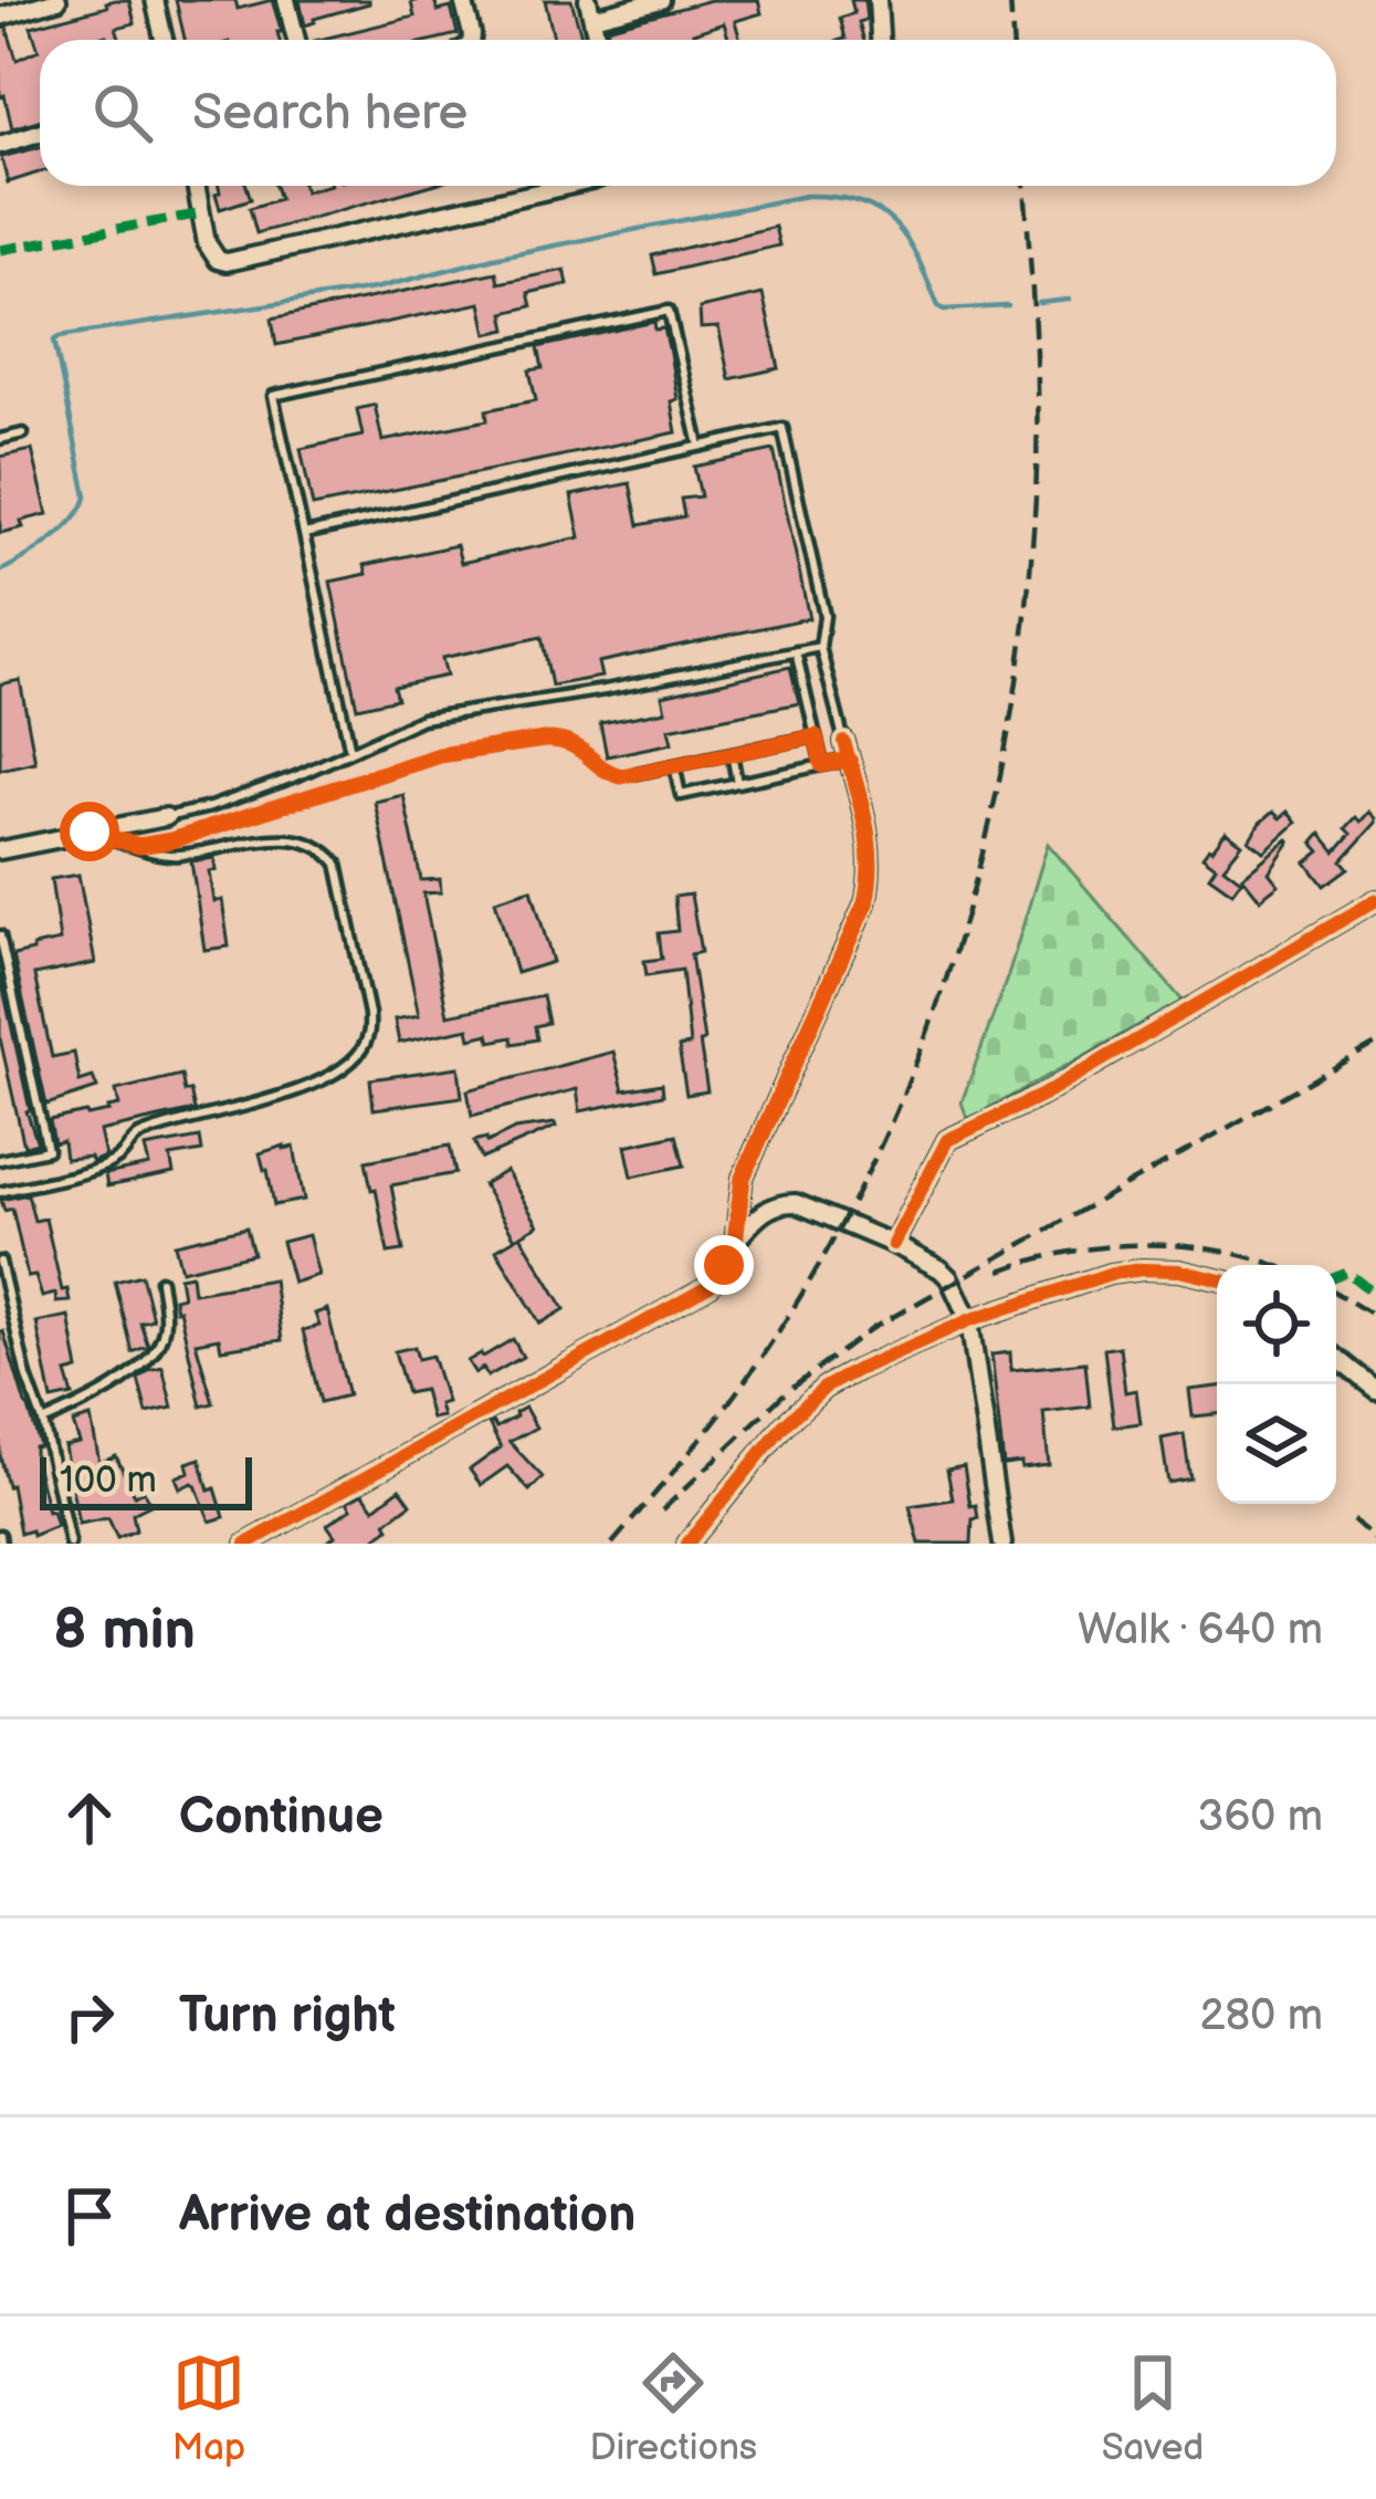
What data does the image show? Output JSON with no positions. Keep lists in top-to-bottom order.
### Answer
{
  "scale_bar": "100 m",
  "page": {
    "search": "Search here",
    "scale": "100 m",
    "heading": ["8 min", "Walk · 640 m"],
    "list": [
      ["Continue", "360 m"],
      ["Turn right", "280 m"],
      "Arrive at destination"
    ],
    "nav": ["Map", "Directions", "Saved"]
  }
}
